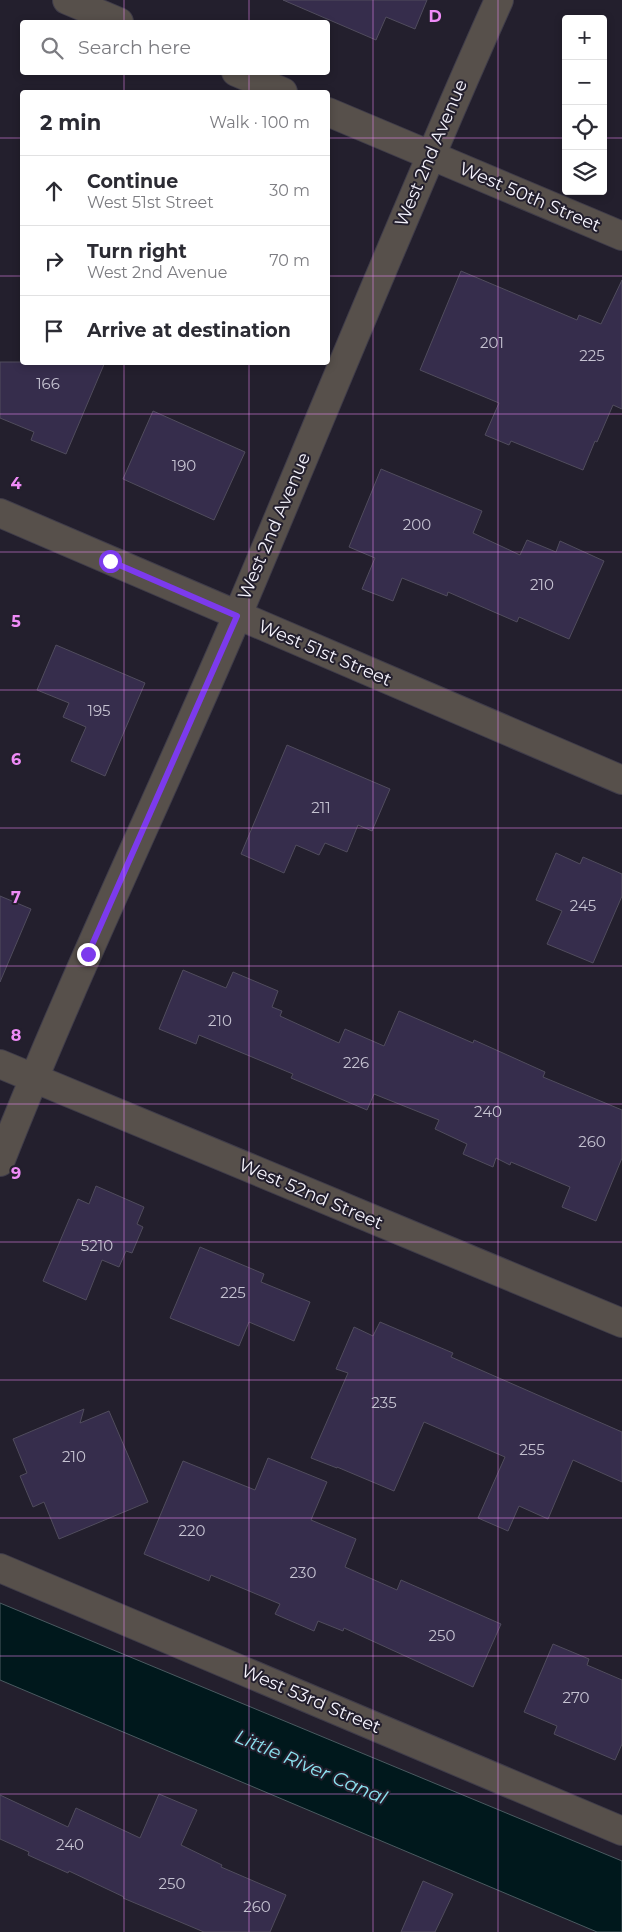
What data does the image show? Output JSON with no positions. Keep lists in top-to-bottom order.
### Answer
{
  "streets": {
    "street": [
      "West 2nd Avenue",
      "West 50th Street",
      "West 51st Street",
      "West 52nd Street",
      "West 53rd Street"
    ]
  },
  "crossings": [
    ["West 2nd Avenue", "West 50th Street"],
    ["West 2nd Avenue", "West 51st Street"],
    ["West 2nd Avenue", "West 52nd Street"]
  ],
  "water": ["Little River Canal"],
  "house_numbers": [
    "201",
    "225",
    "166",
    "190",
    "200",
    "210",
    "195",
    "211",
    "245",
    "210",
    "226",
    "240",
    "260",
    "5210",
    "225",
    "235",
    "255",
    "210",
    "220",
    "230",
    "250",
    "270",
    "240",
    "250",
    "260"
  ],
  "page": {
    "map_buttons": ["+", "−"],
    "search": "Search here",
    "heading": ["2 min", "Walk · 100 m"],
    "list": [
      ["Continue", "West 51st Street", "30 m"],
      ["Turn right", "West 2nd Avenue", "70 m"],
      "Arrive at destination"
    ]
  },
  "grid": {
    "columns": ["D"],
    "rows": [
      "4",
      "5",
      "6",
      "7",
      "8",
      "9"
    ]
  }
}
